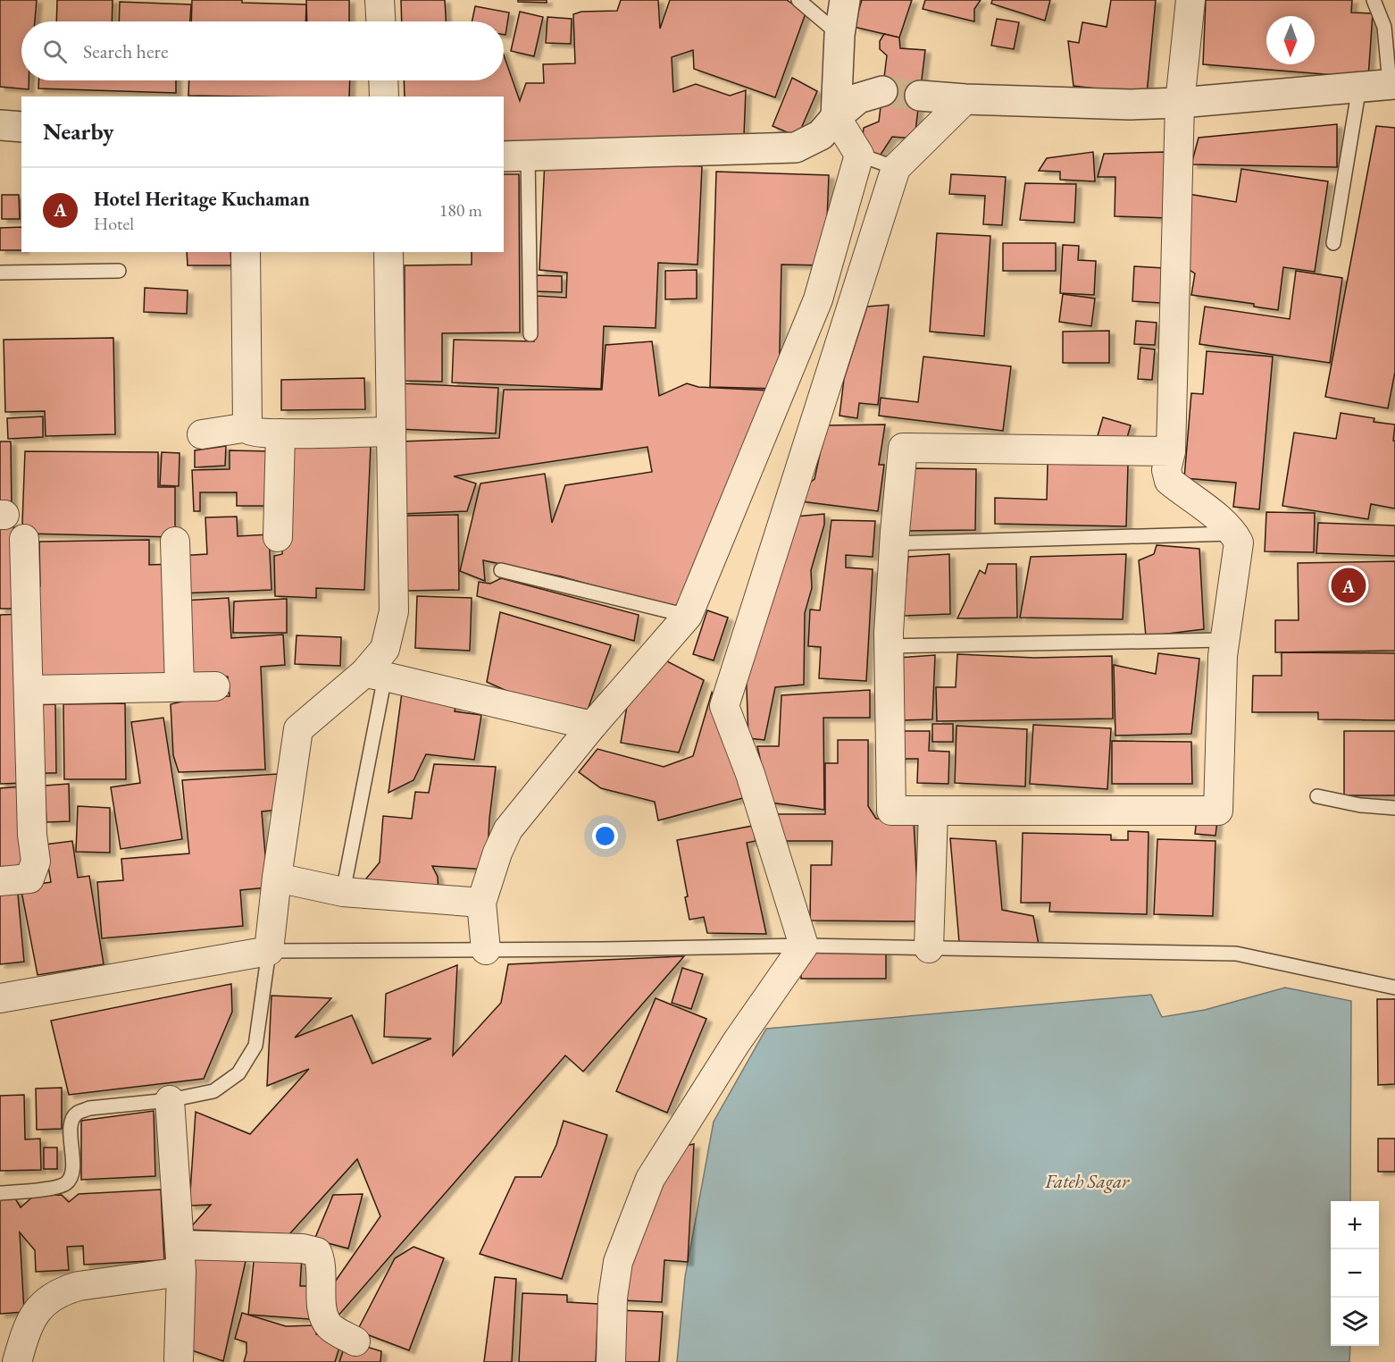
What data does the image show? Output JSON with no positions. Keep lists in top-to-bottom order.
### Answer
{
  "water": ["Fateh Sagar"],
  "north": "bottom",
  "page": {
    "search": "Search here",
    "heading": "Nearby",
    "list": [
      {
        "mark": "A",
        "name": "Hotel Heritage Kuchaman",
        "note": "Hotel",
        "value": "180 m"
      }
    ],
    "pins": "A",
    "map_buttons": ["+", "−"]
  }
}
